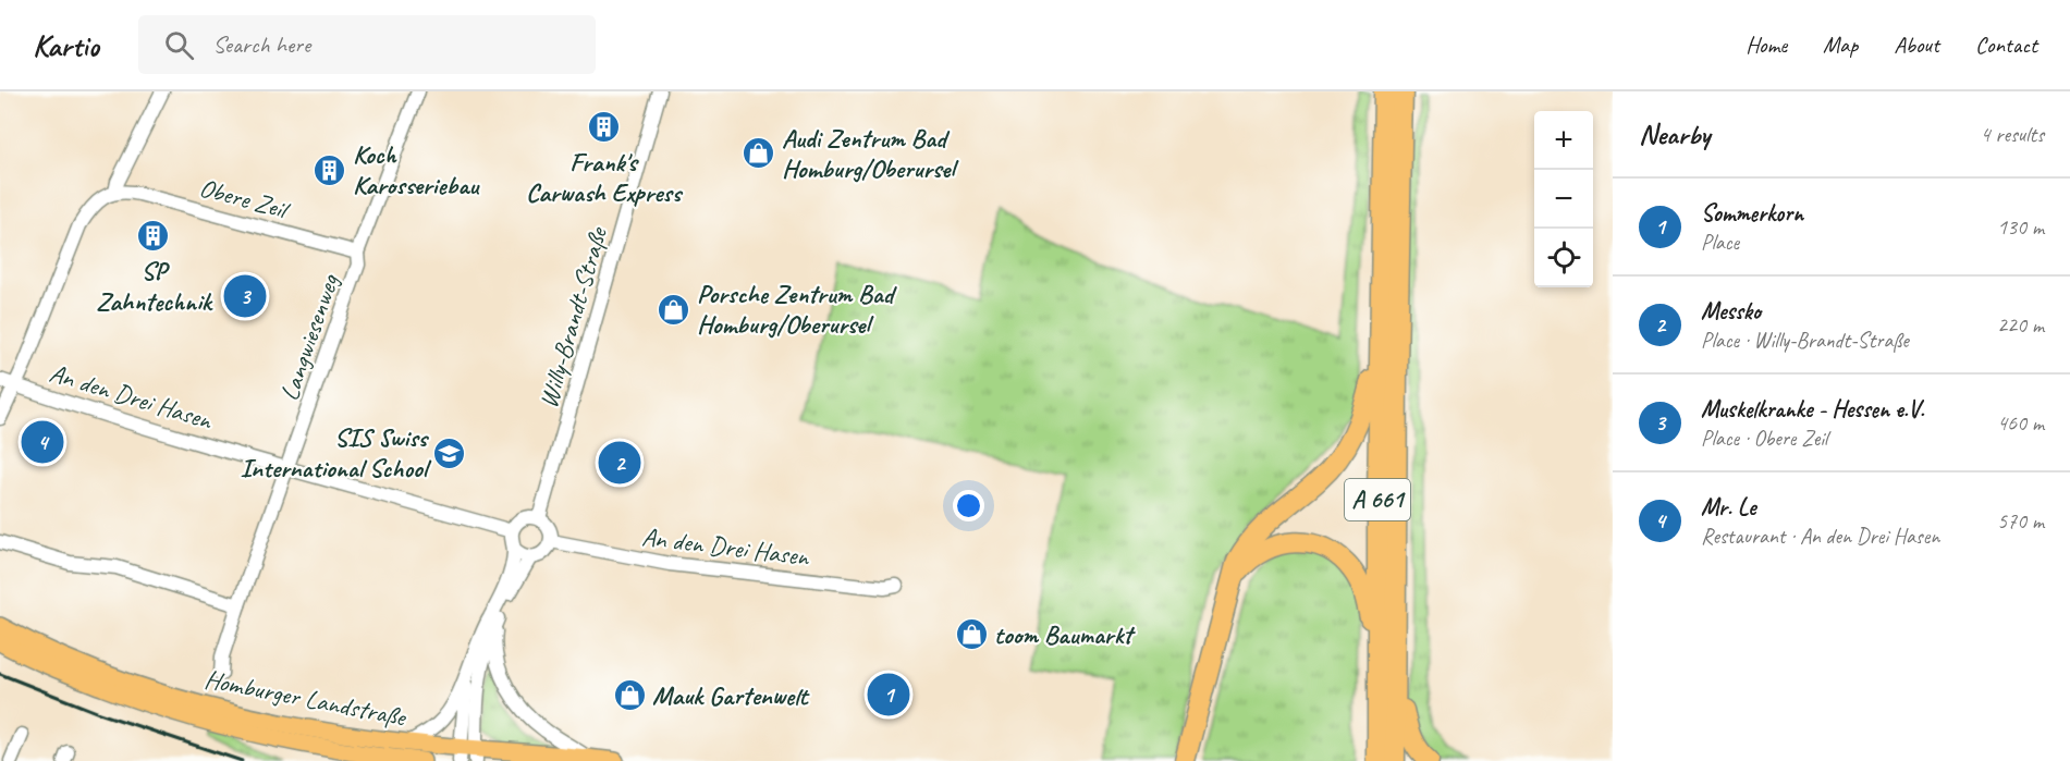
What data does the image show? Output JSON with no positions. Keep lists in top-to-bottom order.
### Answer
{
  "streets": {
    "highway": ["A 661"],
    "main road": ["Homburger Landstraße"],
    "street": [
      "Obere Zeil",
      "Willy-Brandt-Straße",
      "Langwiesenweg",
      "An den Drei Hasen"
    ]
  },
  "crossings": [
    ["Obere Zeil", "Langwiesenweg"],
    ["Willy-Brandt-Straße", "An den Drei Hasen"],
    ["Langwiesenweg", "An den Drei Hasen"]
  ],
  "places": {
    "building": ["Frank's Carwash Express", "Koch Karosseriebau", "SP Zahntechnik"],
    "shop": [
      "Audi Zentrum Bad Homburg/Oberursel",
      "Porsche Zentrum Bad Homburg/Oberursel",
      "toom Baumarkt",
      "Mauk Gartenwelt"
    ],
    "school or university": ["SIS Swiss International School"]
  },
  "page": {
    "header": "Kartio",
    "search": "Search here",
    "nav": [
      "Home",
      "Map",
      "About",
      "Contact"
    ],
    "heading": ["Nearby", "4 results"],
    "map_buttons": ["+", "−"],
    "list": [
      {
        "mark": "1",
        "name": "Sommerkorn",
        "note": "Place",
        "value": "130 m"
      },
      {
        "mark": "2",
        "name": "Messko",
        "note": "Place · Willy-Brandt-Straße",
        "value": "220 m"
      },
      {
        "mark": "3",
        "name": "Muskelkranke - Hessen e.V.",
        "note": "Place · Obere Zeil",
        "value": "460 m"
      },
      {
        "mark": "4",
        "name": "Mr. Le",
        "note": "Restaurant · An den Drei Hasen",
        "value": "570 m"
      }
    ],
    "pins": [
      "3",
      "4",
      "2",
      "1"
    ]
  }
}
